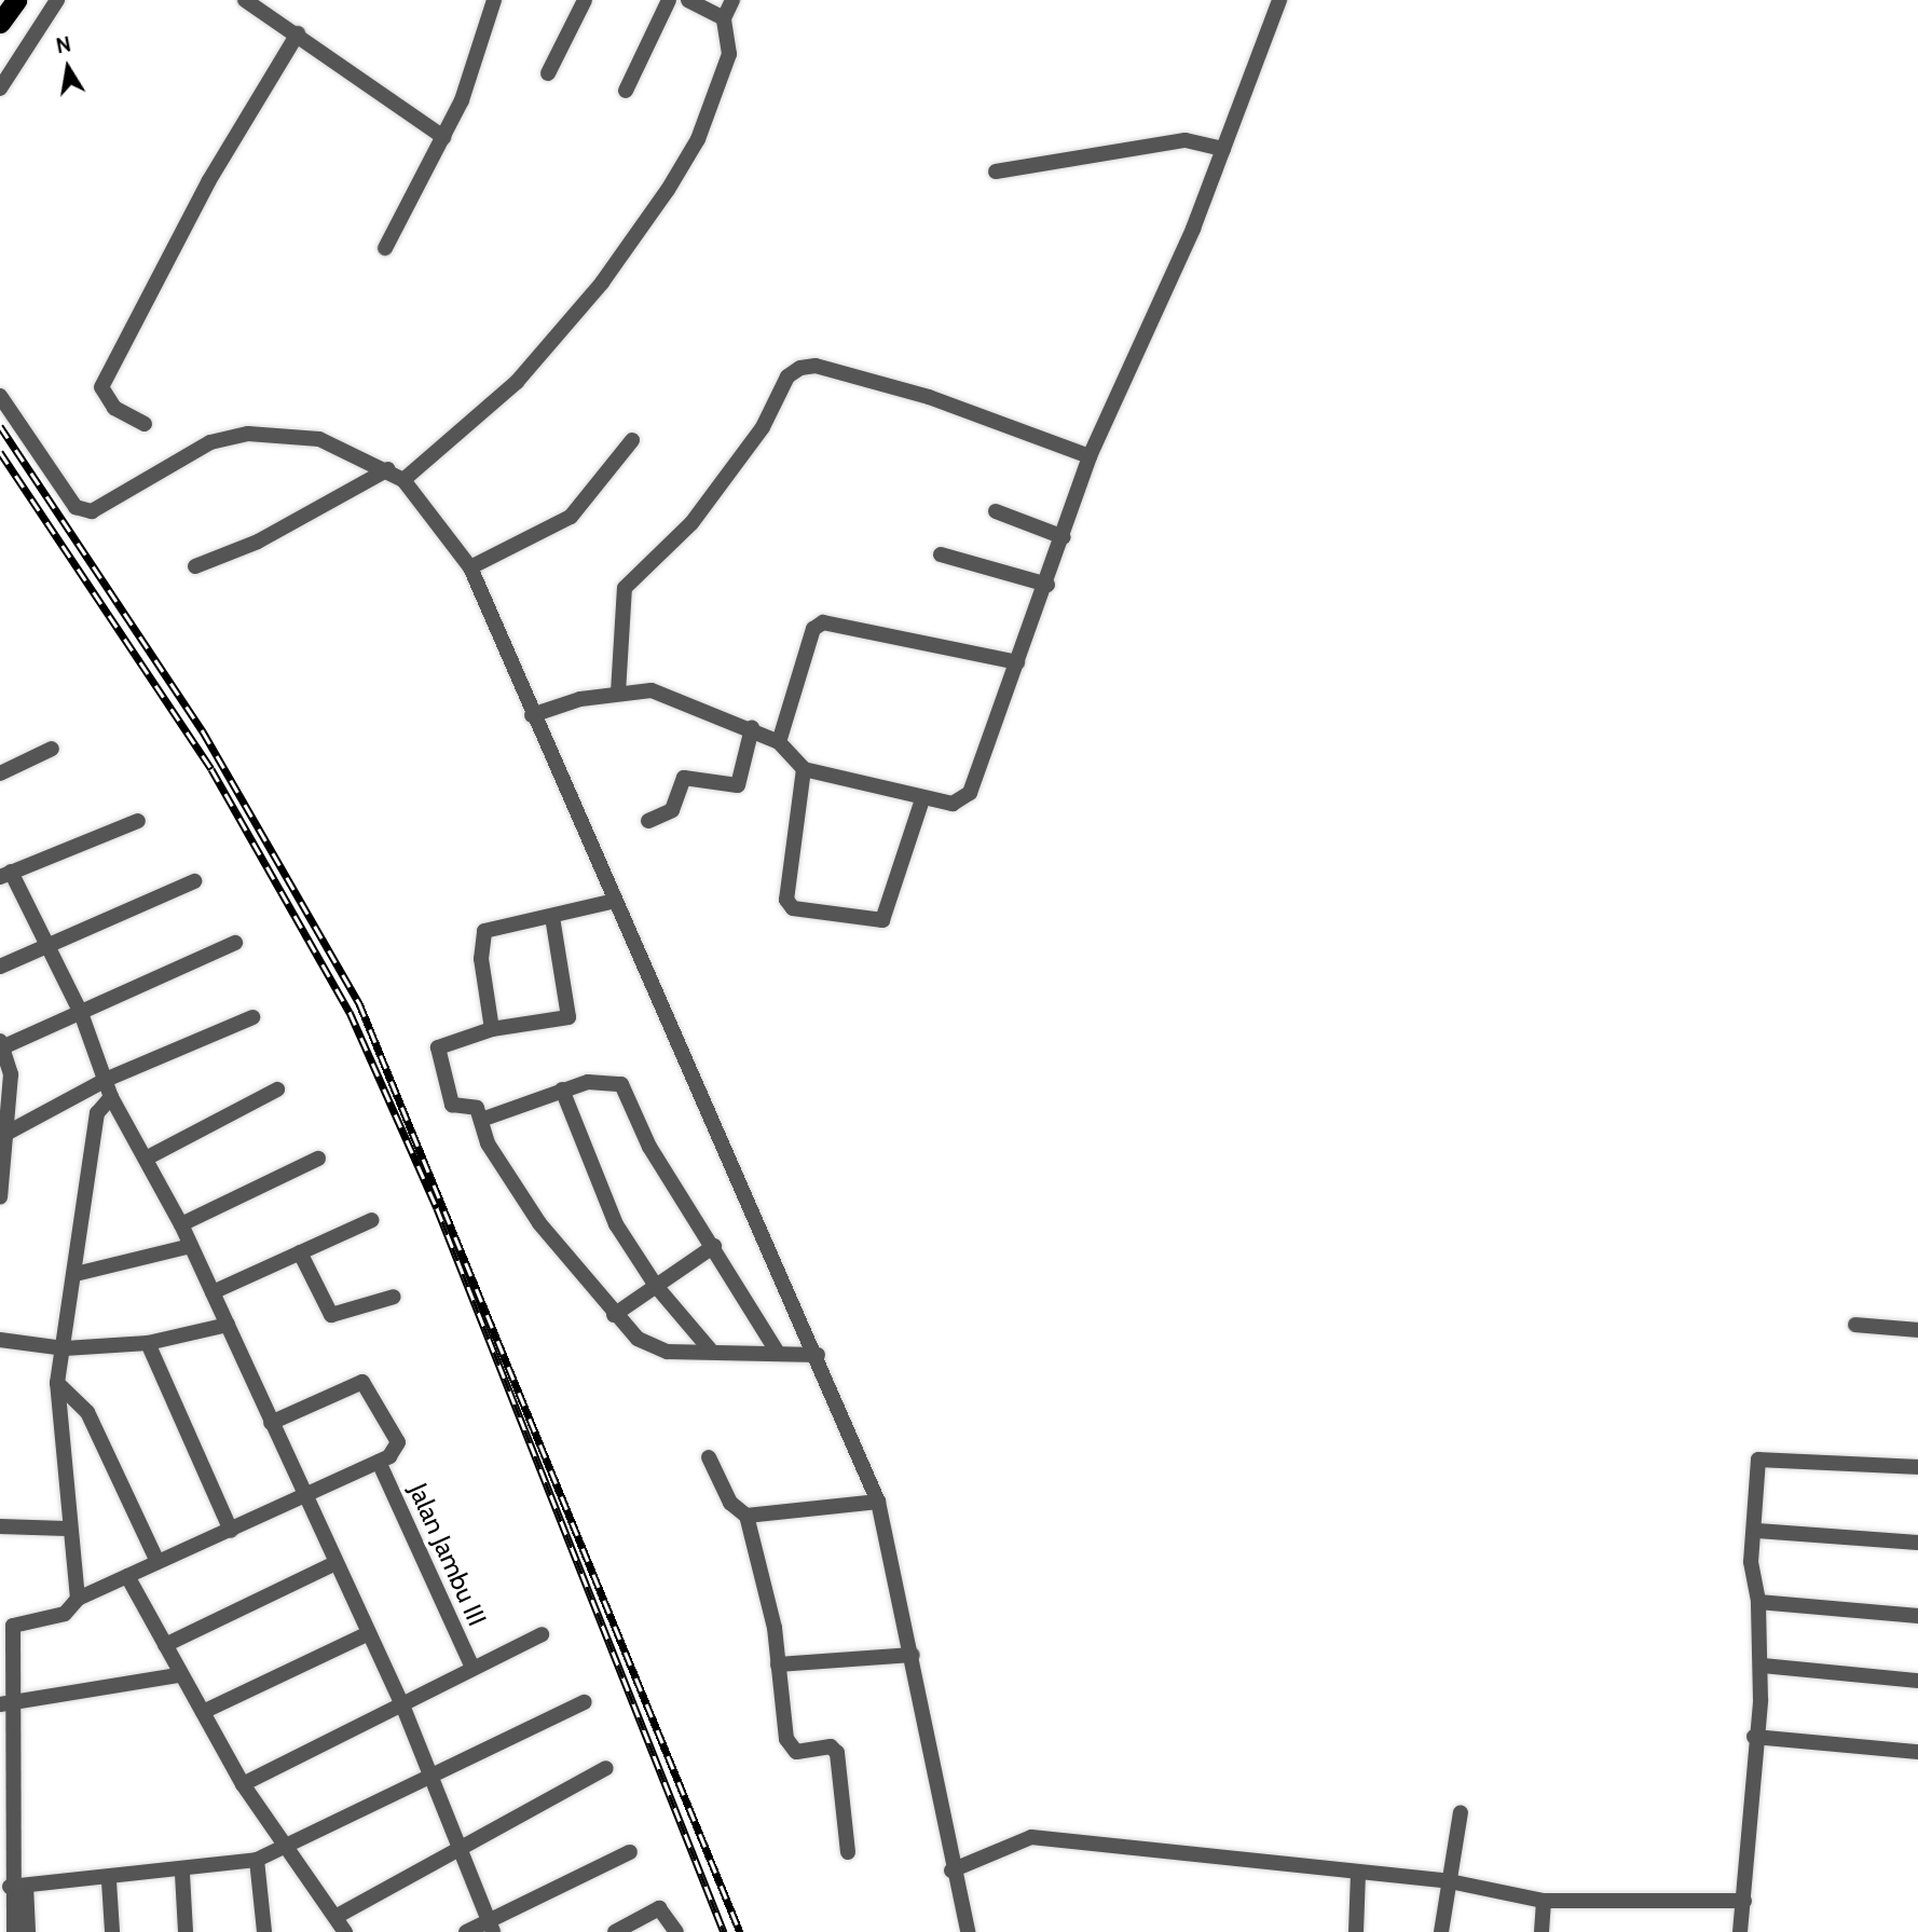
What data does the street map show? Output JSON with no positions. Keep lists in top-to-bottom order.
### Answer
{
  "streets": {
    "street": ["Jalan Jambu III"]
  },
  "north": "top"
}
